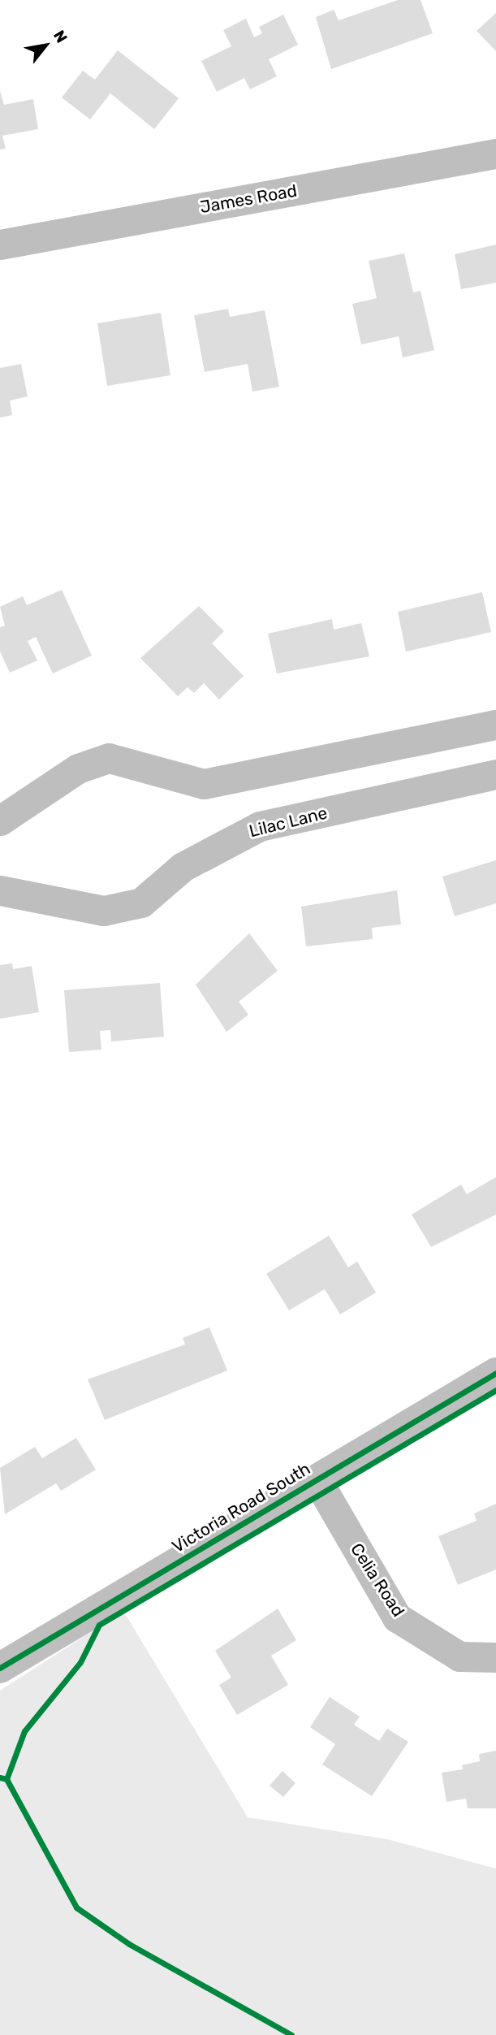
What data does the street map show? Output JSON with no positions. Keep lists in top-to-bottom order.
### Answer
{
  "streets": {
    "street": [
      "James Road",
      "Lilac Lane",
      "Victoria Road South",
      "Celia Road"
    ]
  },
  "crossings": [
    ["Victoria Road South", "Celia Road"]
  ],
  "north": "top right"
}
